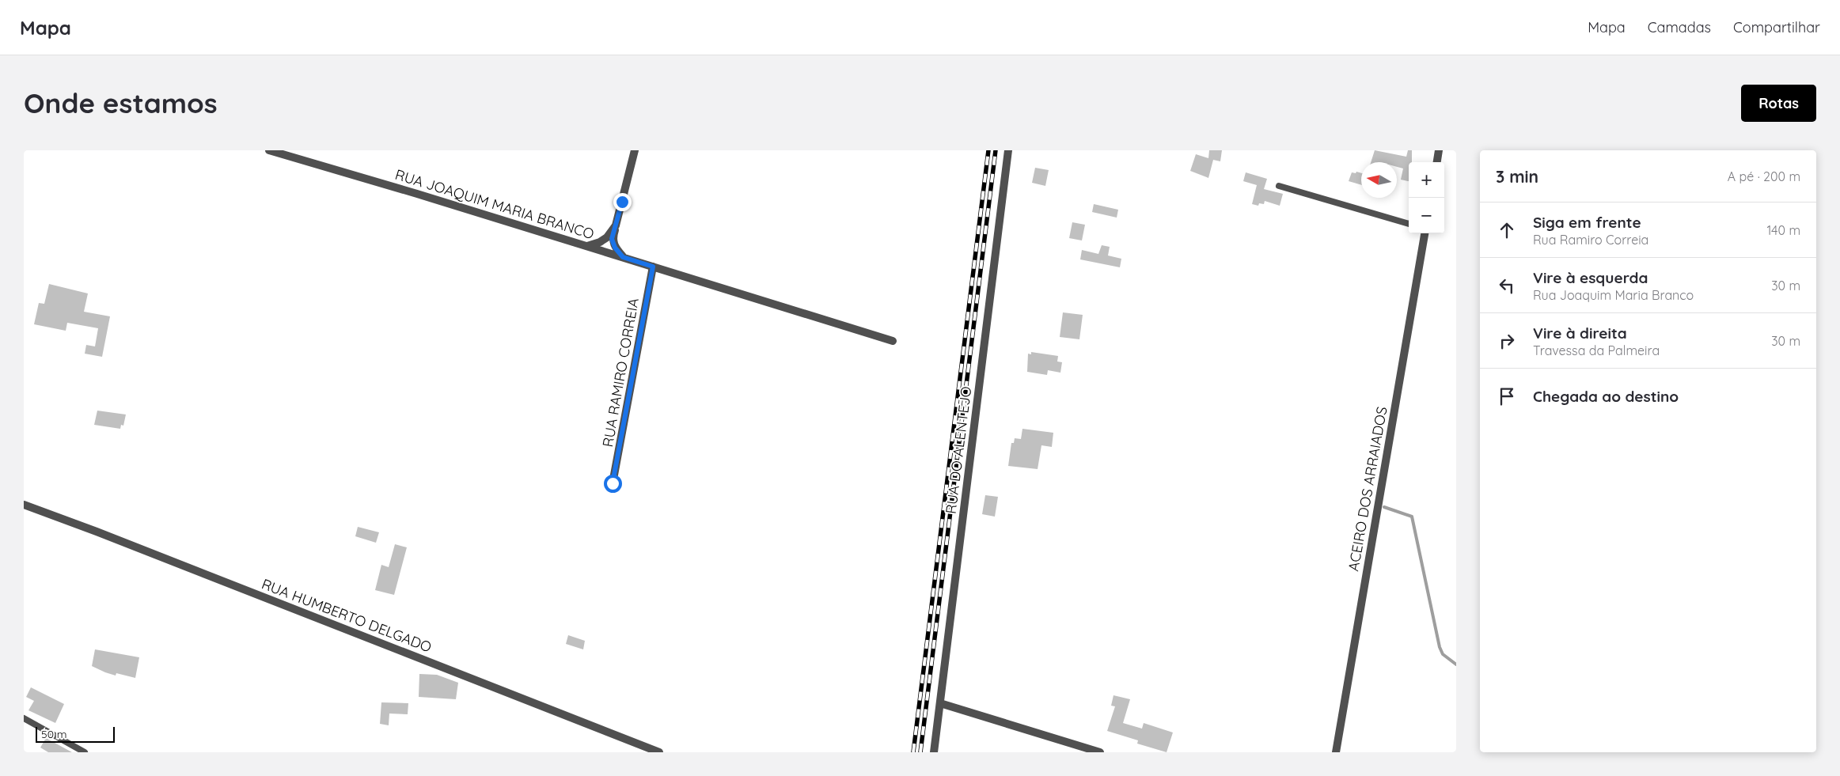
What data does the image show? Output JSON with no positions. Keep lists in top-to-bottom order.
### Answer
{
  "streets": {
    "street": [
      "RUA JOAQUIM MARIA BRANCO",
      "RUA RAMIRO CORREIA",
      "RUA DO ALENTEJO",
      "ACEIRO DOS ARRAIADOS",
      "RUA HUMBERTO DELGADO"
    ]
  },
  "crossings": [
    ["RUA JOAQUIM MARIA BRANCO", "RUA RAMIRO CORREIA"]
  ],
  "scale_bar": "50 m",
  "north": "left",
  "page": {
    "header": "Mapa",
    "nav": ["Mapa", "Camadas", "Compartilhar"],
    "buttons": "Rotas",
    "title": "Onde estamos",
    "heading": ["3 min", "A pé · 200 m"],
    "map_buttons": ["+", "−"],
    "list": [
      ["Siga em frente", "Rua Ramiro Correia", "140 m"],
      ["Vire à esquerda", "Rua Joaquim Maria Branco", "30 m"],
      ["Vire à direita", "Travessa da Palmeira", "30 m"],
      "Chegada ao destino"
    ],
    "scale": "50 m"
  }
}
